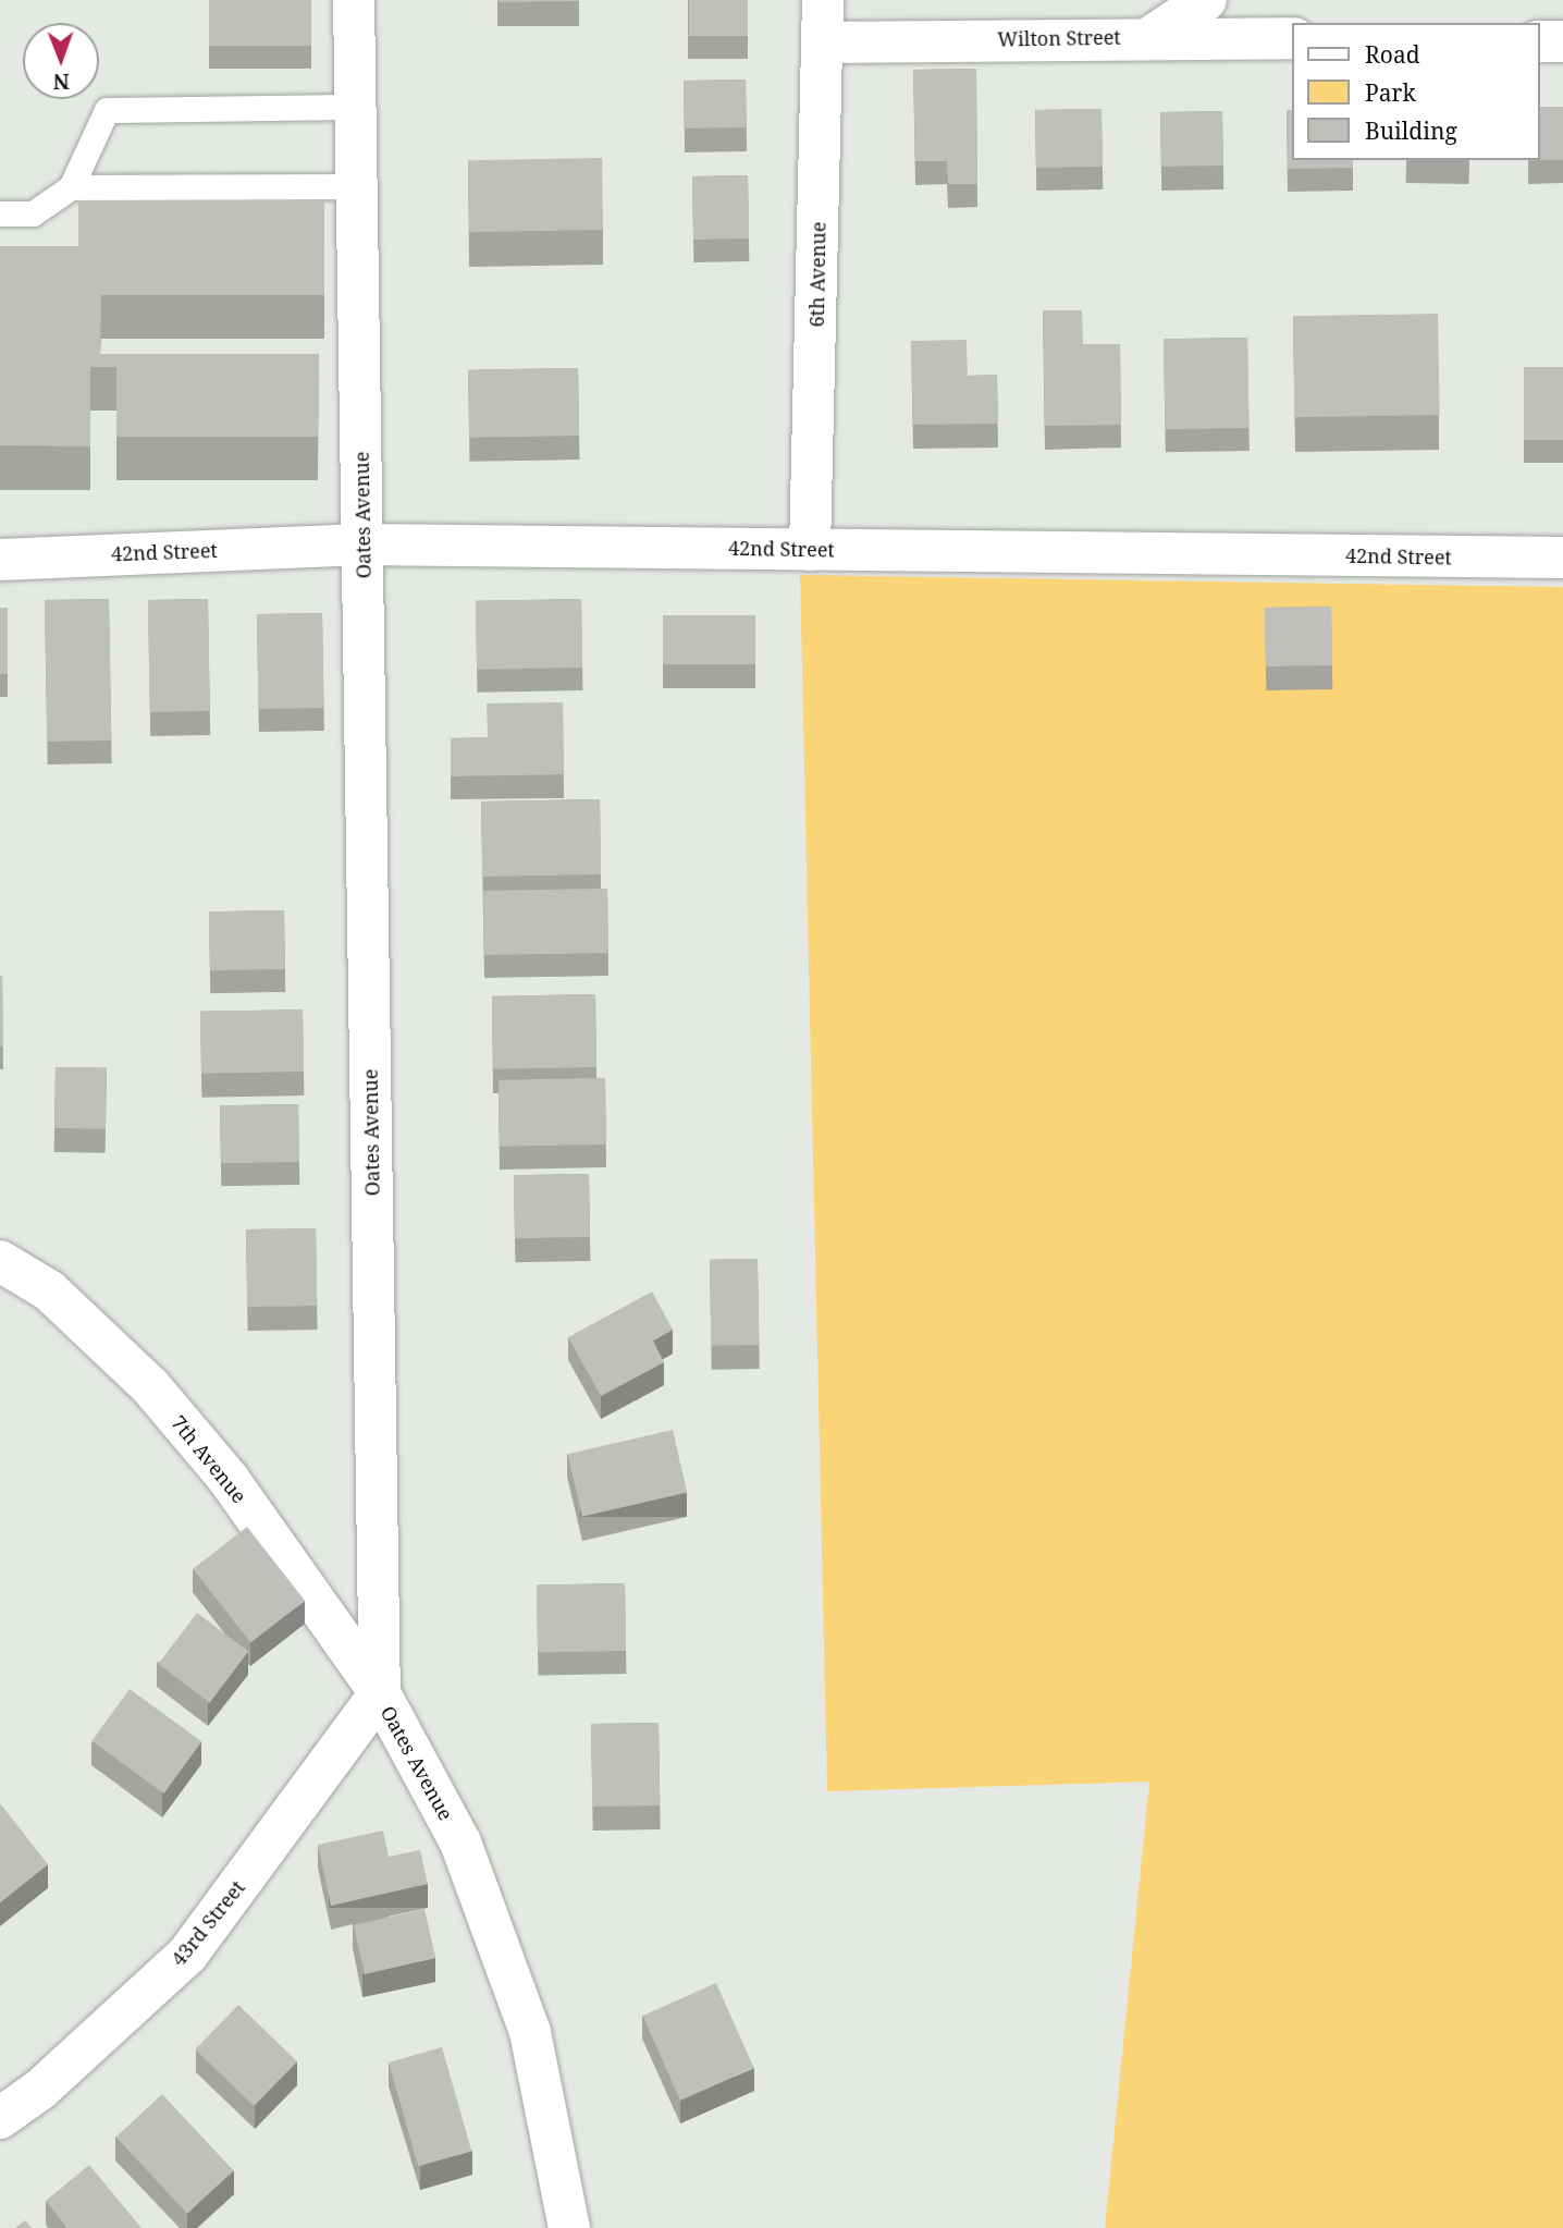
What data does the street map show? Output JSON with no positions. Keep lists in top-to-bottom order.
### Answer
{
  "streets": {
    "street": [
      "Wilton Street",
      "6th Avenue",
      "Oates Avenue",
      "42nd Street",
      "7th Avenue",
      "43rd Street"
    ]
  },
  "crossings": [
    ["Wilton Street", "6th Avenue"],
    ["6th Avenue", "42nd Street"],
    ["Oates Avenue", "42nd Street"],
    ["Oates Avenue", "7th Avenue"],
    ["Oates Avenue", "43rd Street"],
    ["7th Avenue", "43rd Street"]
  ],
  "legend": ["Road", "Park", "Building"],
  "north": "bottom"
}
